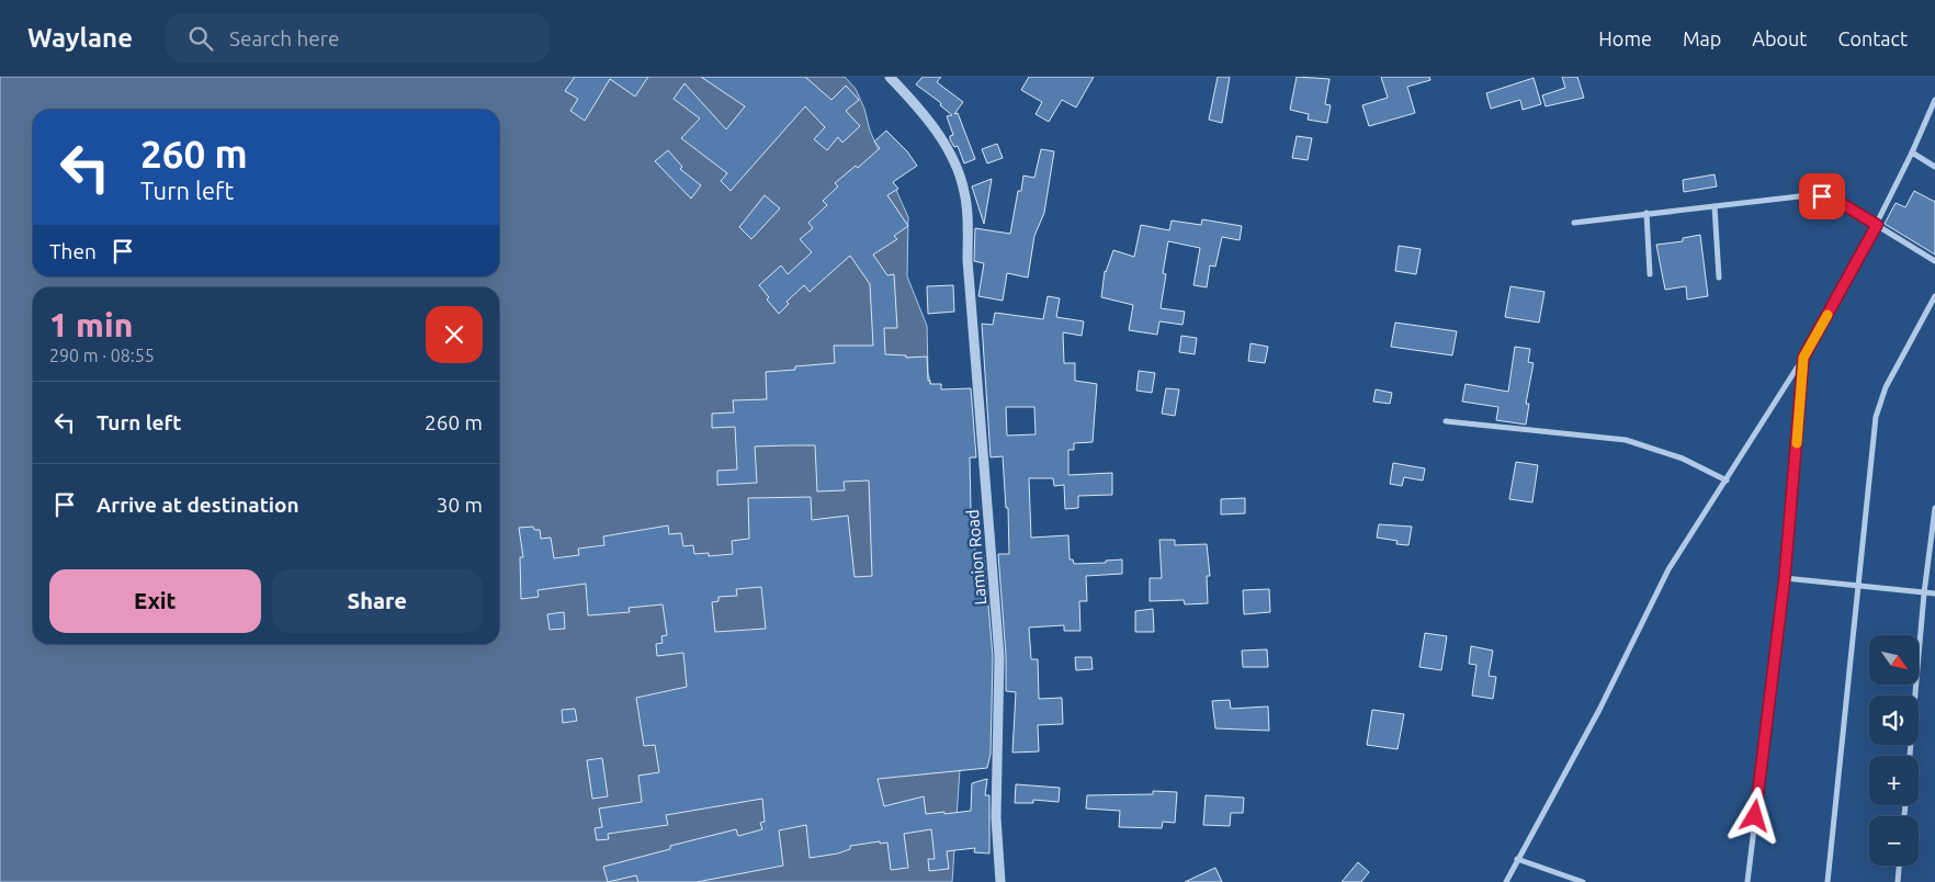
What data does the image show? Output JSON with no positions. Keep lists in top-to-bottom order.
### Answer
{
  "streets": {
    "street": ["Lamion Road"]
  },
  "north": "bottom right",
  "page": {
    "header": "Waylane",
    "search": "Search here",
    "nav": [
      "Home",
      "Map",
      "About",
      "Contact"
    ],
    "turn": ["260 m", "Turn left"],
    "then": "Then",
    "heading": ["1 min", "290 m · 08:55"],
    "list": [
      {
        "name": "Turn left",
        "value": "260 m"
      },
      {
        "name": "Arrive at destination",
        "value": "30 m"
      }
    ],
    "buttons": ["Exit", "Share"],
    "map_buttons": ["+", "−"]
  }
}
